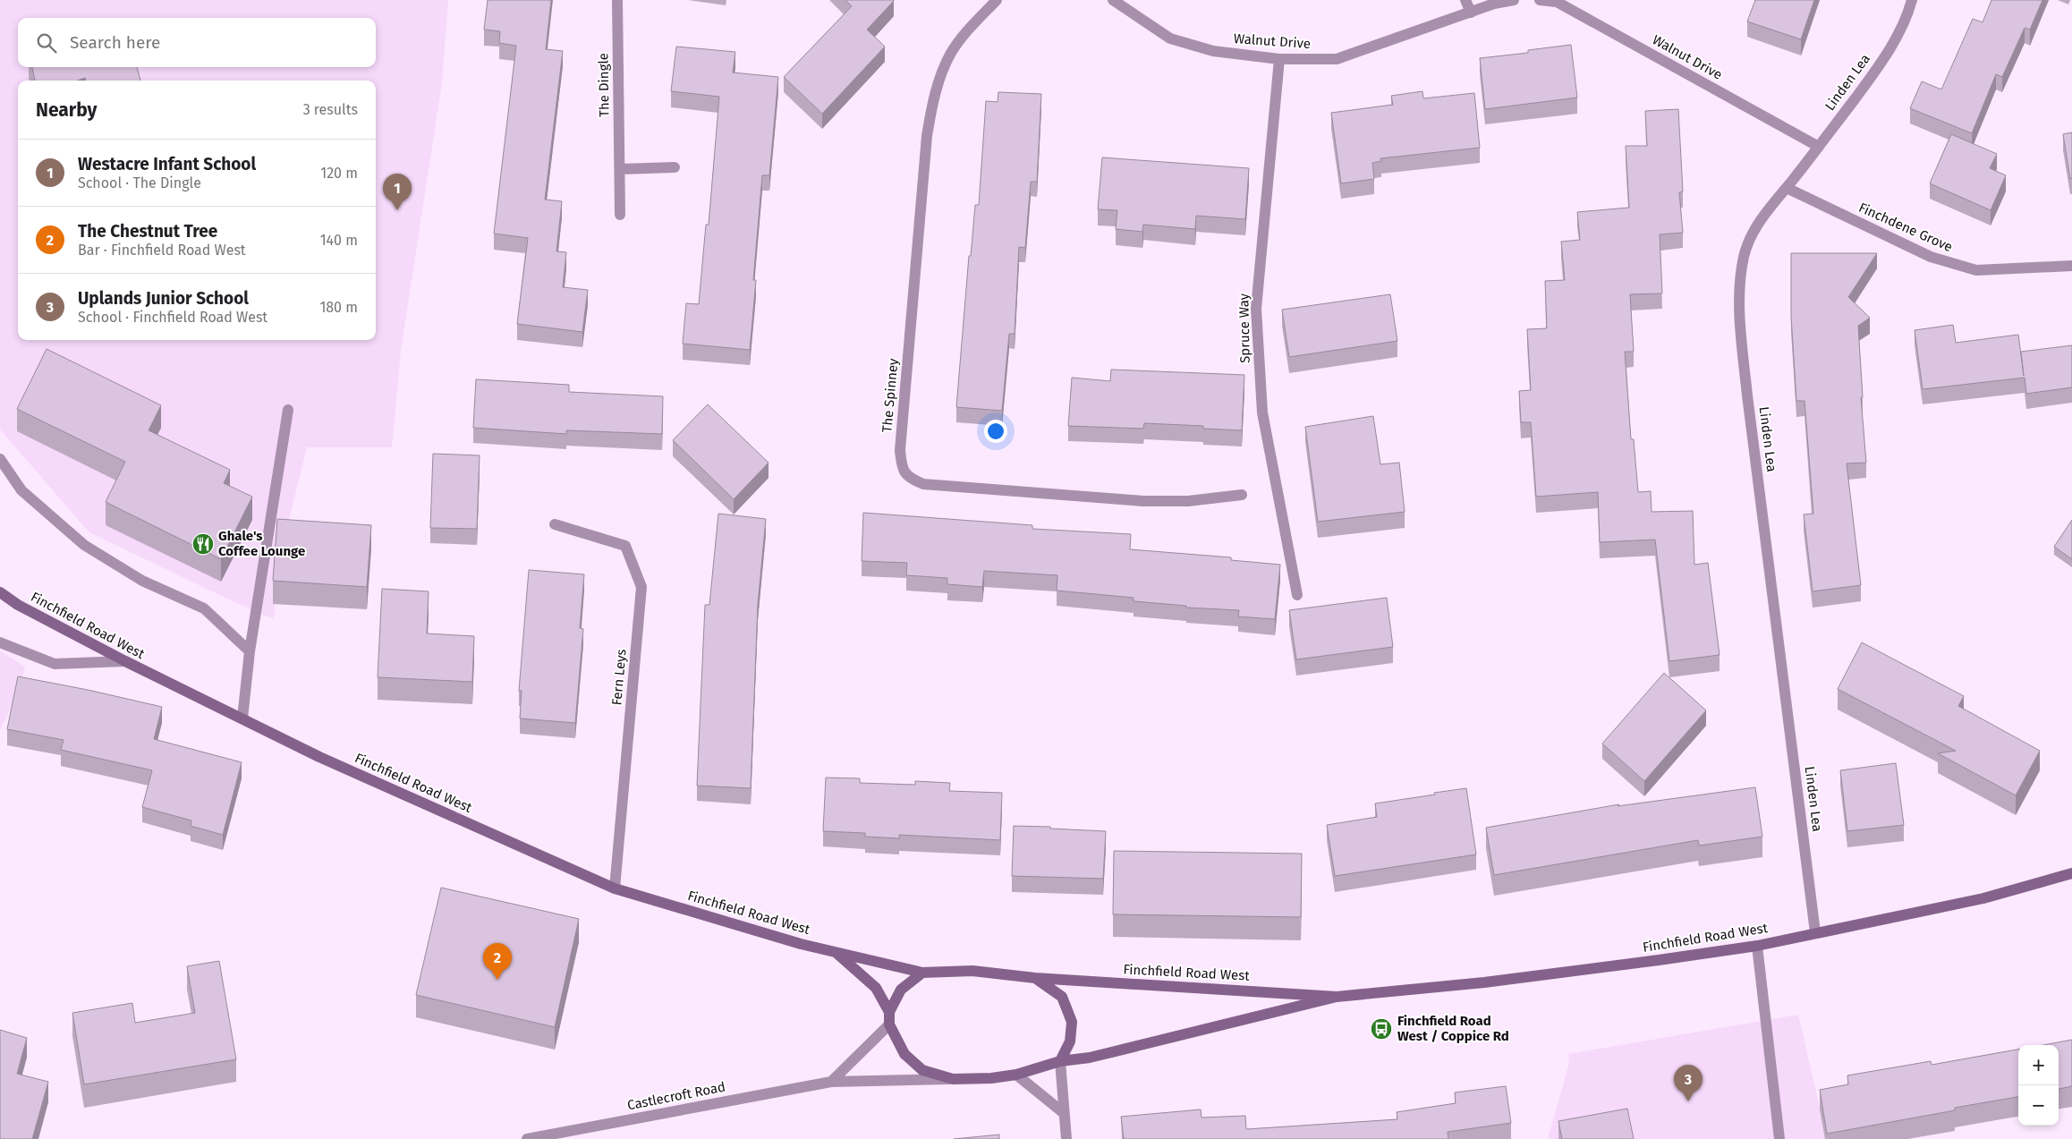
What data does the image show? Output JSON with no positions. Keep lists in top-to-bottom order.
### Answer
{
  "streets": {
    "main road": ["Finchfield Road West"],
    "street": [
      "Walnut Drive",
      "Linden Lea",
      "The Dingle",
      "Finchdene Grove",
      "Spruce Way",
      "The Spinney",
      "Fern Leys",
      "Castlecroft Road"
    ]
  },
  "crossings": [
    ["Walnut Drive", "Linden Lea"],
    ["Walnut Drive", "Spruce Way"],
    ["Linden Lea", "Finchdene Grove"],
    ["Linden Lea", "Finchfield Road West"],
    ["Finchfield Road West", "Fern Leys"]
  ],
  "places": {
    "restaurant": ["Ghale's Coffee Lounge"],
    "bus stop": ["Finchfield Road West / Coppice Rd"]
  },
  "page": {
    "search": "Search here",
    "heading": ["Nearby", "3 results"],
    "list": [
      {
        "mark": "1",
        "name": "Westacre Infant School",
        "note": "School · The Dingle",
        "value": "120 m"
      },
      {
        "mark": "2",
        "name": "The Chestnut Tree",
        "note": "Bar · Finchfield Road West",
        "value": "140 m"
      },
      {
        "mark": "3",
        "name": "Uplands Junior School",
        "note": "School · Finchfield Road West",
        "value": "180 m"
      }
    ],
    "pins": ["1", "2", "3"],
    "map_buttons": ["+", "−"]
  }
}
